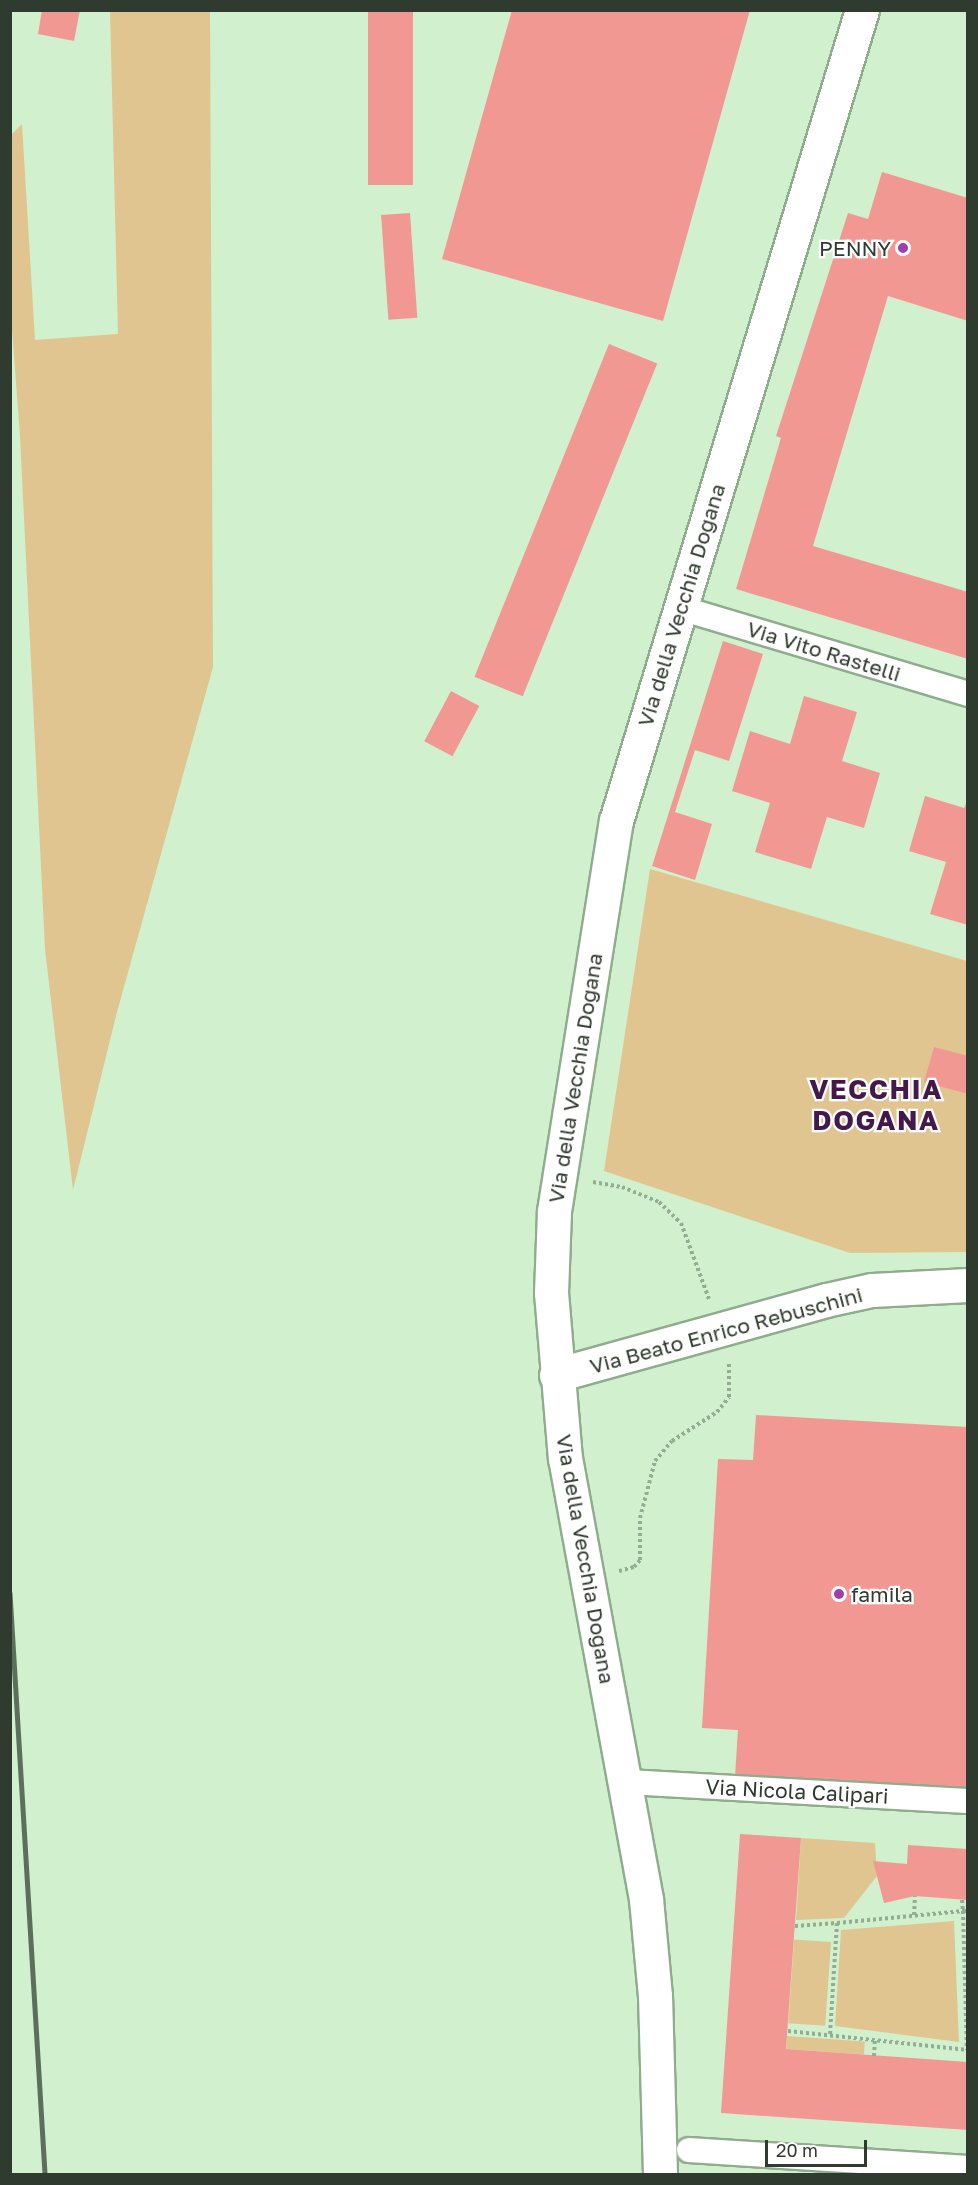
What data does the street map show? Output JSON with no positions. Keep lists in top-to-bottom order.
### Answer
{
  "streets": {
    "street": [
      "Via della Vecchia Dogana",
      "Via Vito Rastelli",
      "Via Beato Enrico Rebuschini",
      "Via Nicola Calipari"
    ]
  },
  "crossings": [
    ["Via della Vecchia Dogana", "Via Vito Rastelli"],
    ["Via della Vecchia Dogana", "Via Beato Enrico Rebuschini"],
    ["Via della Vecchia Dogana", "Via Nicola Calipari"]
  ],
  "districts": ["VECCHIA DOGANA"],
  "places": ["PENNY", "famila"],
  "scale_bar": "20 m"
}
